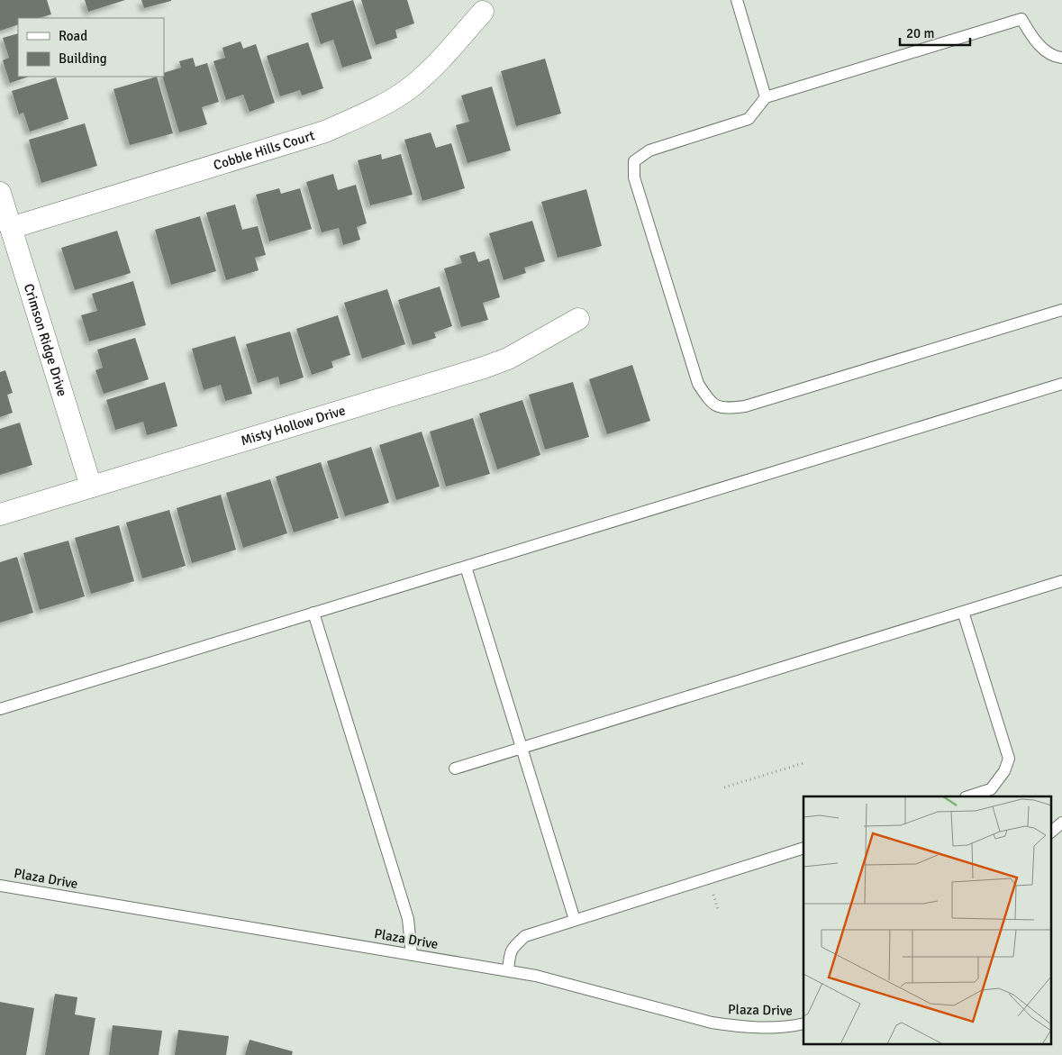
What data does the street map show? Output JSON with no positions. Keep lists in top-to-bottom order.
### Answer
{
  "streets": {
    "street": ["Cobble Hills Court", "Crimson Ridge Drive", "Misty Hollow Drive"],
    "lane": ["Plaza Drive"]
  },
  "crossings": [
    ["Cobble Hills Court", "Crimson Ridge Drive"],
    ["Crimson Ridge Drive", "Misty Hollow Drive"]
  ],
  "legend": ["Road", "Building"],
  "scale_bar": "20 m"
}
